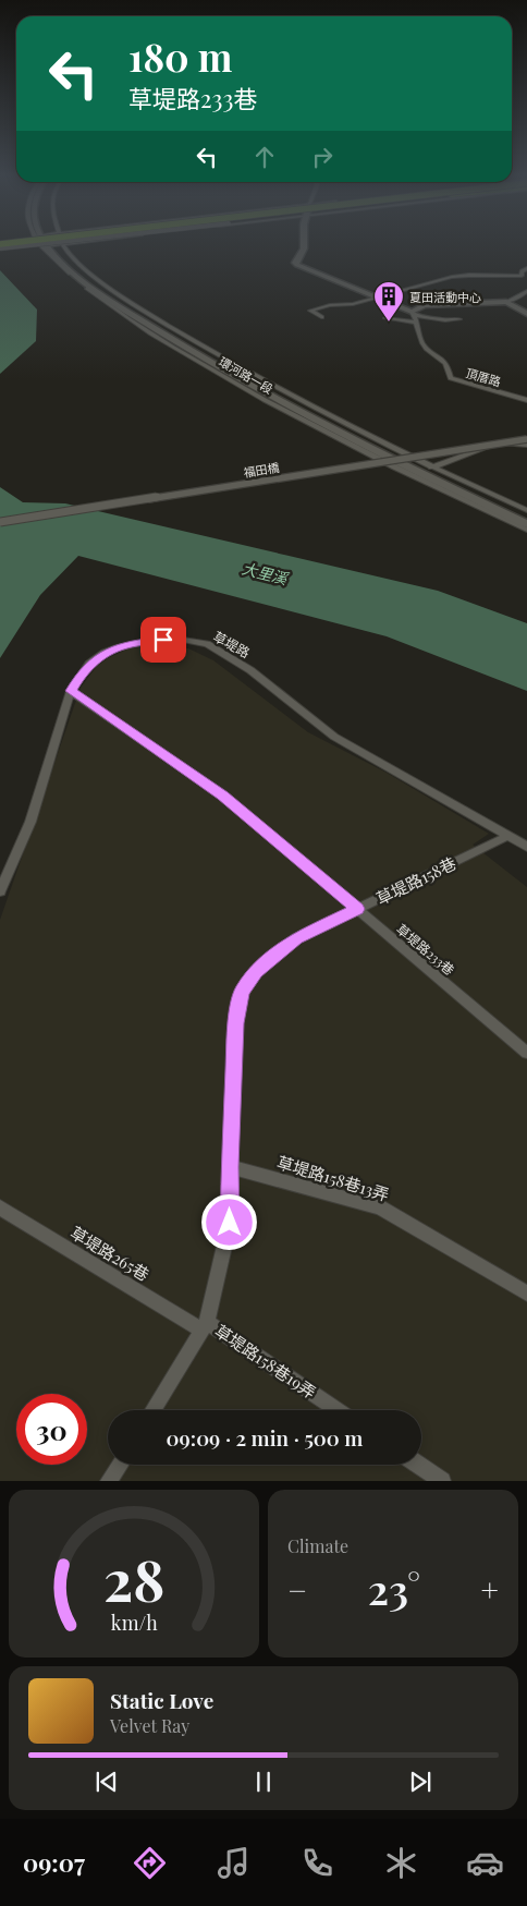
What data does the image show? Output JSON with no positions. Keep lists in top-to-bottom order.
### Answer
{
  "streets": {
    "street": [
      "環河路一段",
      "頂厝路",
      "福田橋",
      "草堤路",
      "草堤路158巷",
      "草堤路233巷",
      "草堤路158巷13弄",
      "草堤路265巷",
      "草堤路158巷19弄"
    ]
  },
  "crossings": [
    ["草堤路", "草堤路158巷"],
    ["草堤路", "草堤路233巷"],
    ["草堤路158巷", "草堤路233巷"],
    ["草堤路158巷", "草堤路158巷13弄"],
    ["草堤路158巷", "草堤路265巷"],
    ["草堤路158巷", "草堤路158巷19弄"],
    ["草堤路265巷", "草堤路158巷19弄"]
  ],
  "water": ["大里溪"],
  "places": {
    "building": ["夏田活動中心"]
  },
  "page": {
    "turn": ["180 m", "草堤路233巷"],
    "limit": "30",
    "trip": "09:09 · 2 min · 500 m",
    "tile": "Climate",
    "heat": ["−", "23°", "+"],
    "song": ["Static Love", "Velvet Ray"],
    "tabs": "09:07",
    "gauge": ["28", "km/h"]
  }
}
